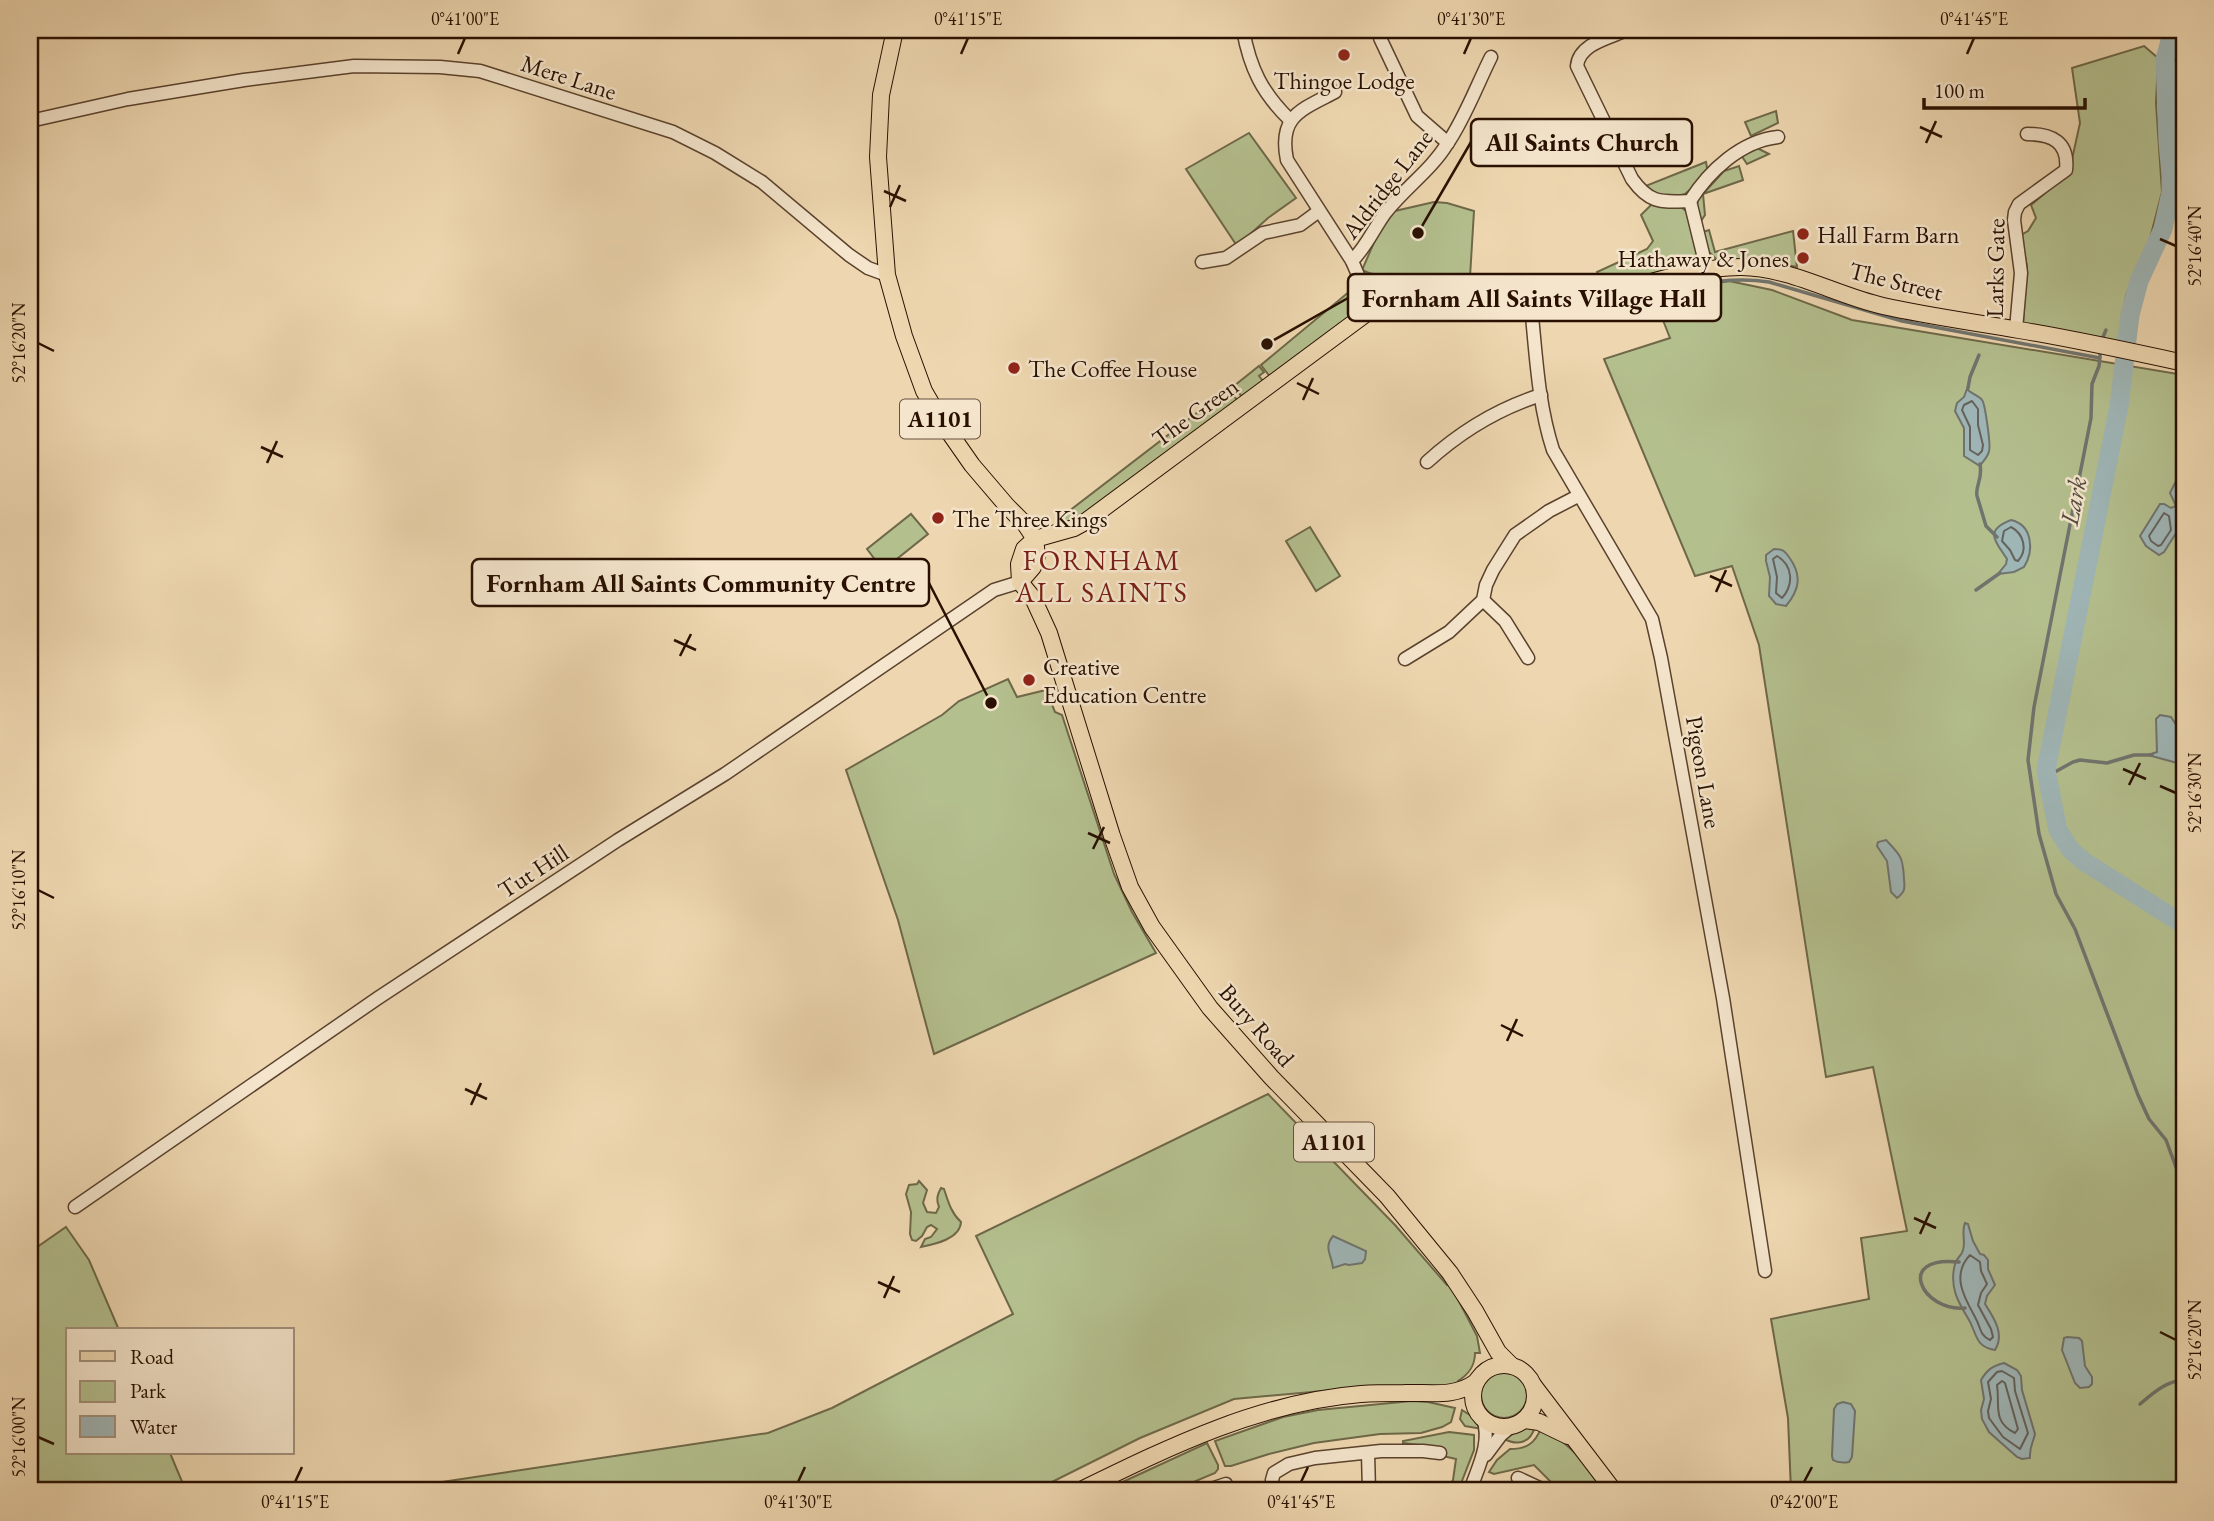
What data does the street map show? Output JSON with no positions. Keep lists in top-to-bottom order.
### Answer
{
  "streets": {
    "main road": [
      "The Street",
      "The Green",
      "A1101",
      "Bury Road"
    ],
    "street": [
      "Mere Lane",
      "Aldridge Lane",
      "Larks Gate",
      "Pigeon Lane",
      "Tut Hill"
    ]
  },
  "crossings": [
    ["Mere Lane", "A1101"],
    ["Larks Gate", "The Street"],
    ["The Street", "The Green"],
    ["The Street", "Pigeon Lane"],
    ["The Green", "A1101"],
    ["Tut Hill", "Bury Road"]
  ],
  "districts": ["FORNHAM ALL SAINTS"],
  "water": ["Lark"],
  "places": [
    "Thingoe Lodge",
    "All Saints Church",
    "Hall Farm Barn",
    "Hathaway & Jones",
    "Fornham All Saints Village Hall",
    "The Coffee House",
    "The Three Kings",
    "Creative Education Centre",
    "Fornham All Saints Community Centre"
  ],
  "legend": ["Road", "Park", "Water"],
  "scale_bar": "100 m",
  "coordinates": [
    "0°41'00\"E",
    "0°41'15\"E",
    "0°41'30\"E",
    "0°41'45\"E",
    "52°16'40\"N",
    "52°16'20\"N",
    "52°16'30\"N",
    "52°16'10\"N",
    "52°16'00\"N",
    "0°42'00\"E"
  ]
}
